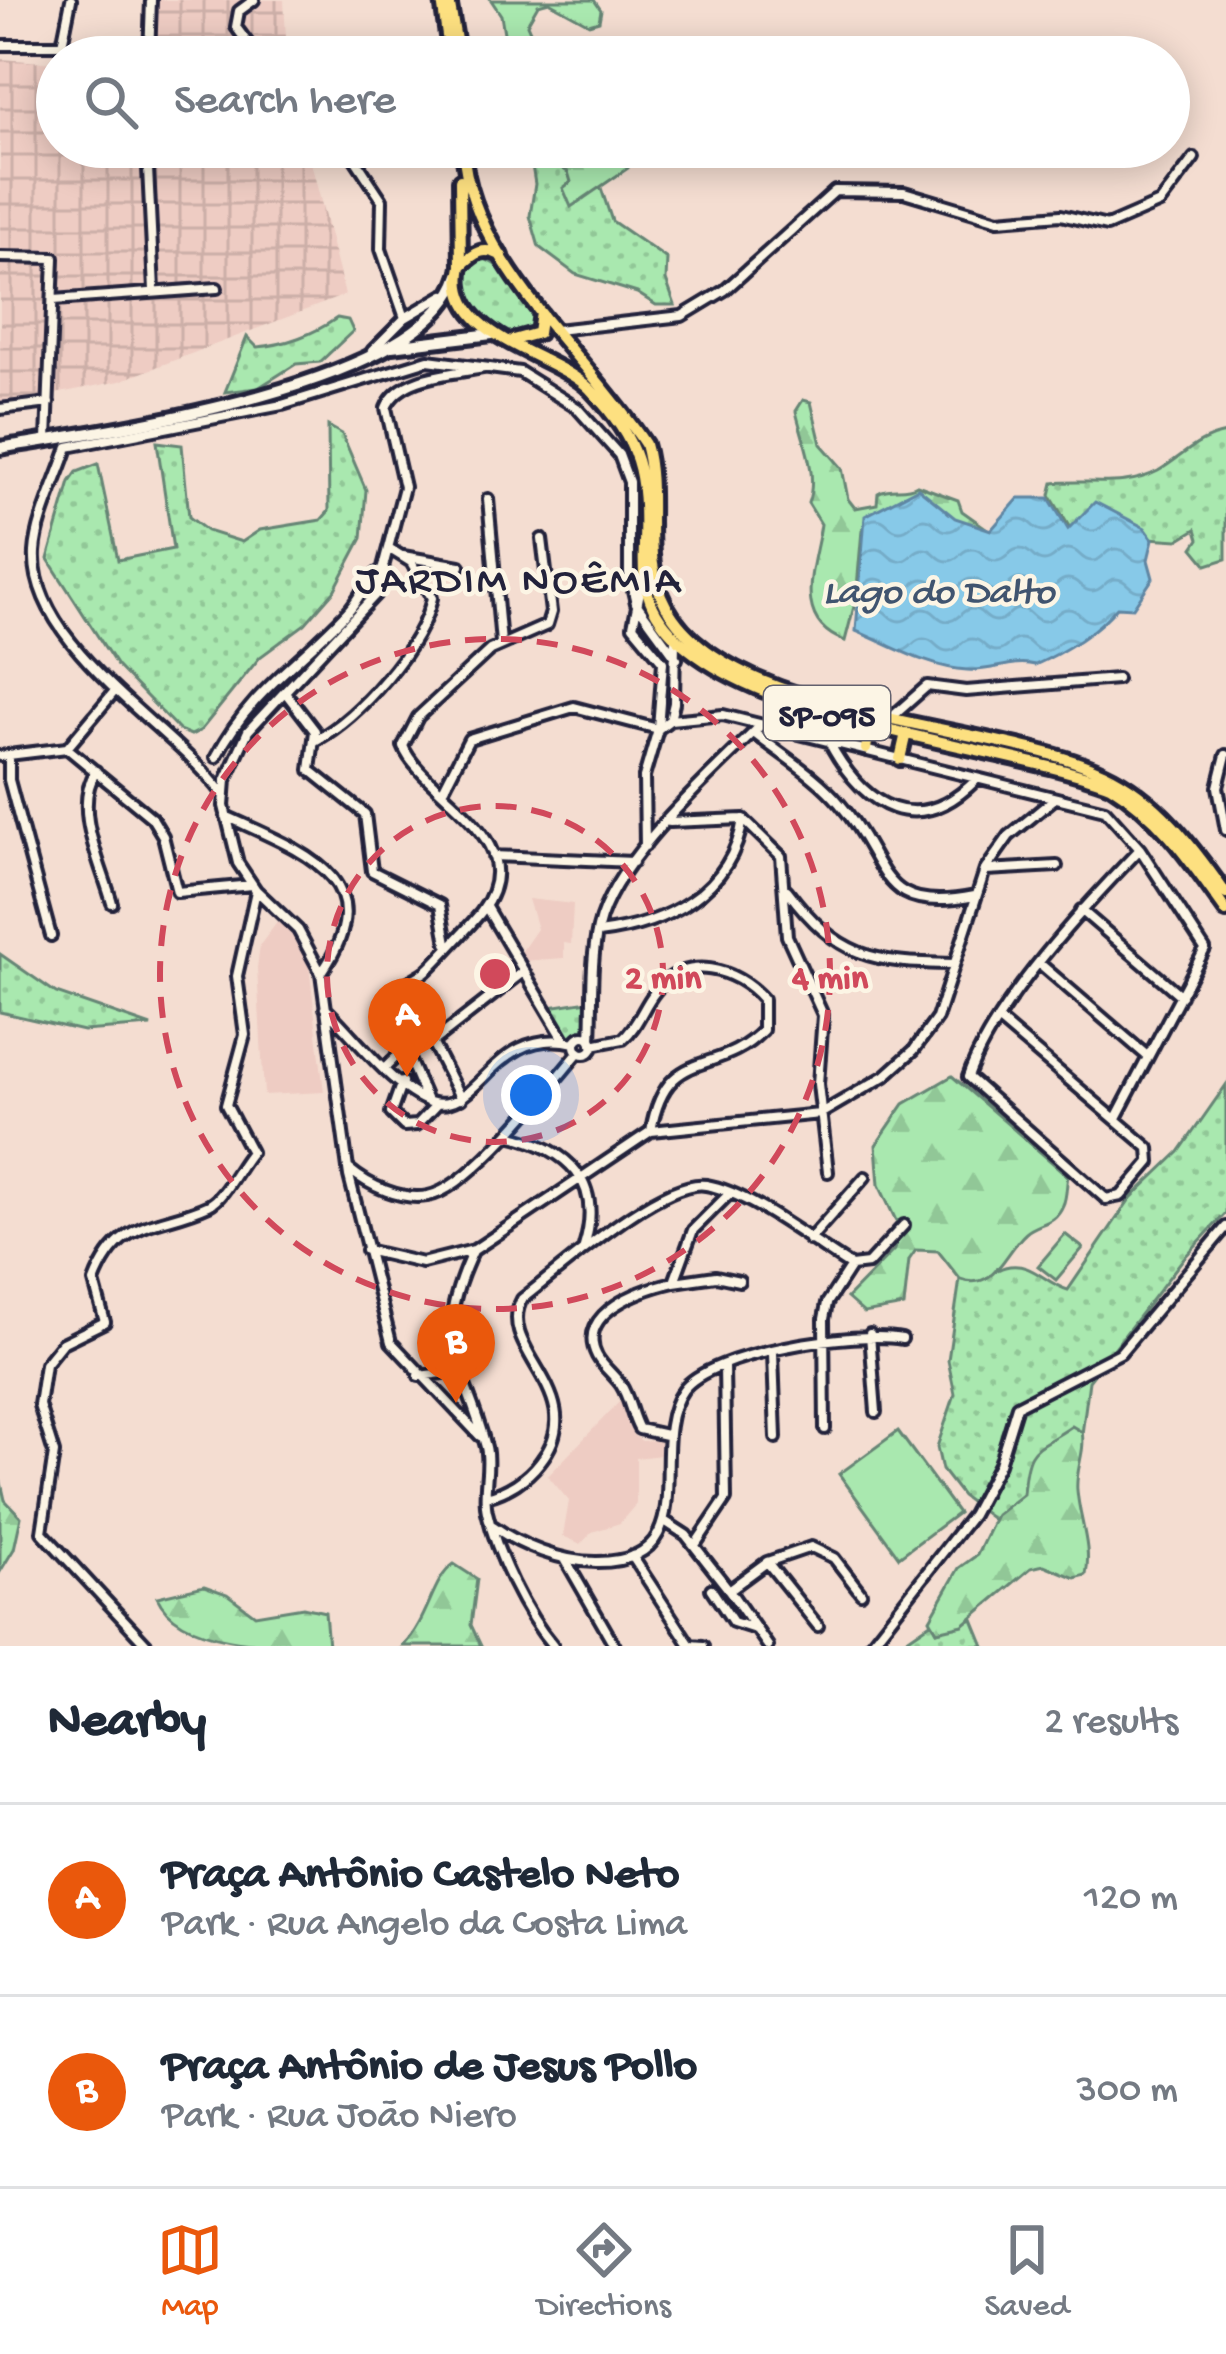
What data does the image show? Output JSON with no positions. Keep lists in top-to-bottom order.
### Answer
{
  "streets": {
    "main road": ["SP-095"]
  },
  "districts": ["JARDIM NOÊMIA"],
  "water": ["Lago do Dalto"],
  "page": {
    "search": "Search here",
    "pins": ["A", "B"],
    "heading": ["Nearby", "2 results"],
    "list": [
      {
        "mark": "A",
        "name": "Praça Antônio Castelo Neto",
        "note": "Park · Rua Angelo da Costa Lima",
        "value": "120 m"
      },
      {
        "mark": "B",
        "name": "Praça Antônio de Jesus Pollo",
        "note": "Park · Rua João Niero",
        "value": "300 m"
      }
    ],
    "nav": ["Map", "Directions", "Saved"]
  },
  "rings": ["2 min", "4 min"]
}
